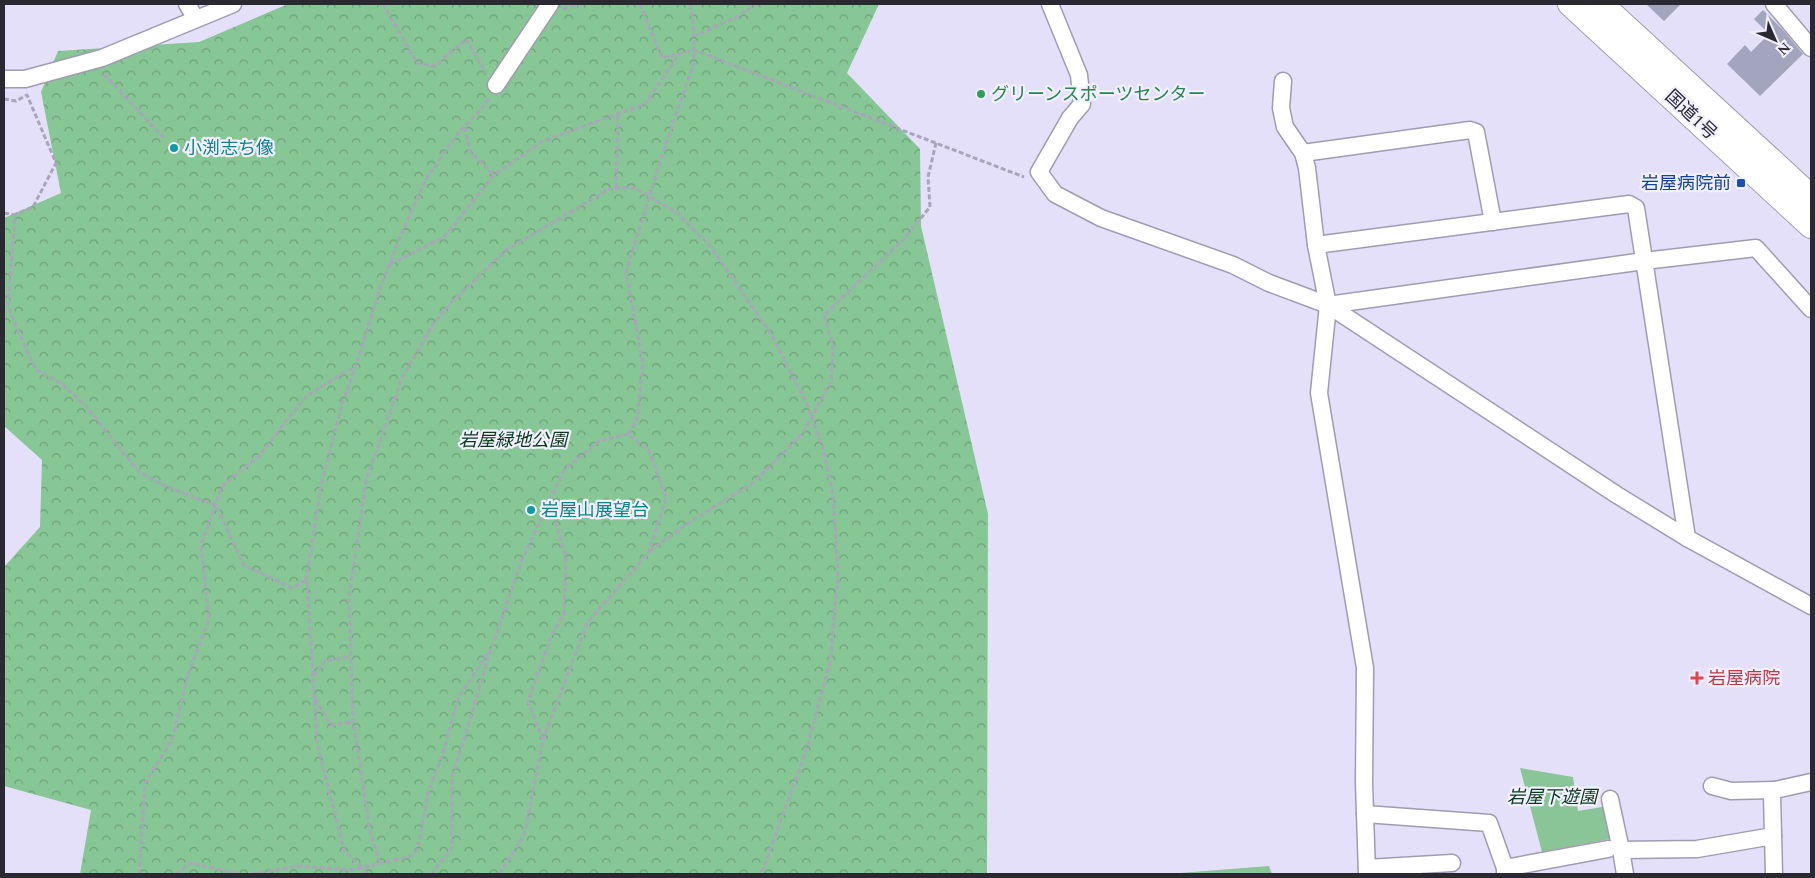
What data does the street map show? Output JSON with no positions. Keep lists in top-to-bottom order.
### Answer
{
  "streets": {
    "highway": ["国道1号"]
  },
  "parks": ["岩屋緑地公園", "岩屋下遊園"],
  "places": {
    "other": ["グリーンスポーツセンター", "小渕志ち像", "岩屋山展望台"],
    "transit": ["岩屋病院前"],
    "health": ["岩屋病院"]
  },
  "north": "bottom right"
}
